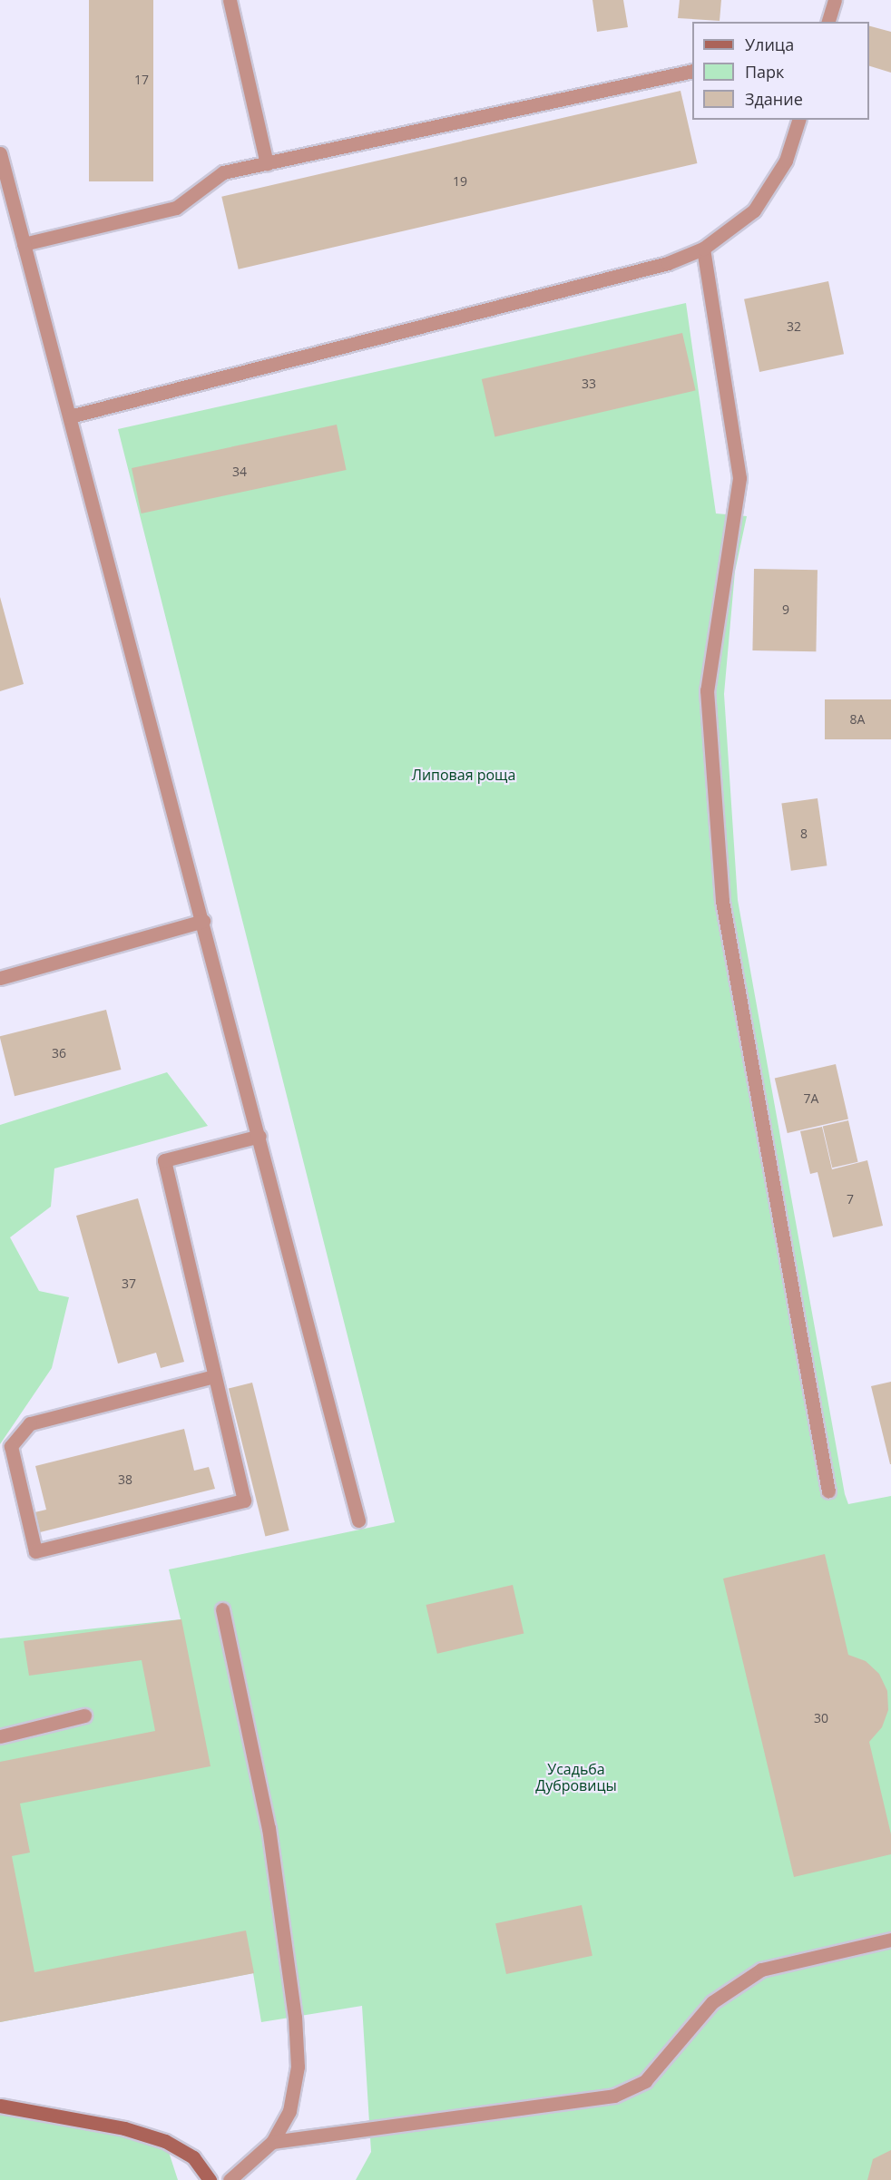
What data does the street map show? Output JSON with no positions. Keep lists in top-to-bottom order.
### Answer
{
  "parks": ["Липовая роща", "Усадьба Дубровицы"],
  "house_numbers": [
    "17",
    "19",
    "32",
    "33",
    "34",
    "9",
    "8А",
    "8",
    "36",
    "7А",
    "7",
    "37",
    "38",
    "30"
  ],
  "legend": ["Улица", "Парк", "Здание"]
}
